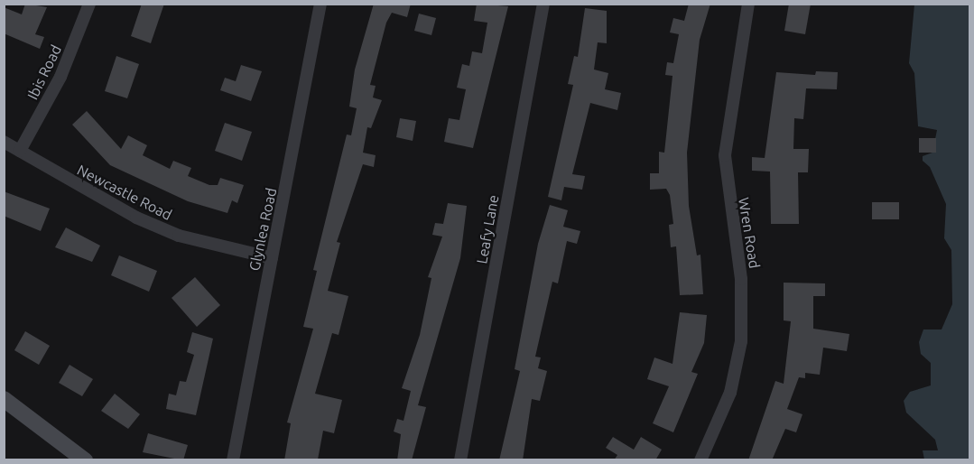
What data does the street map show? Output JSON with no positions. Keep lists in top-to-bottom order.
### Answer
{
  "streets": {
    "street": [
      "Ibis Road",
      "Newcastle Road",
      "Glynlea Road",
      "Leafy Lane",
      "Wren Road"
    ]
  },
  "crossings": [
    ["Ibis Road", "Newcastle Road"],
    ["Newcastle Road", "Glynlea Road"]
  ]
}
